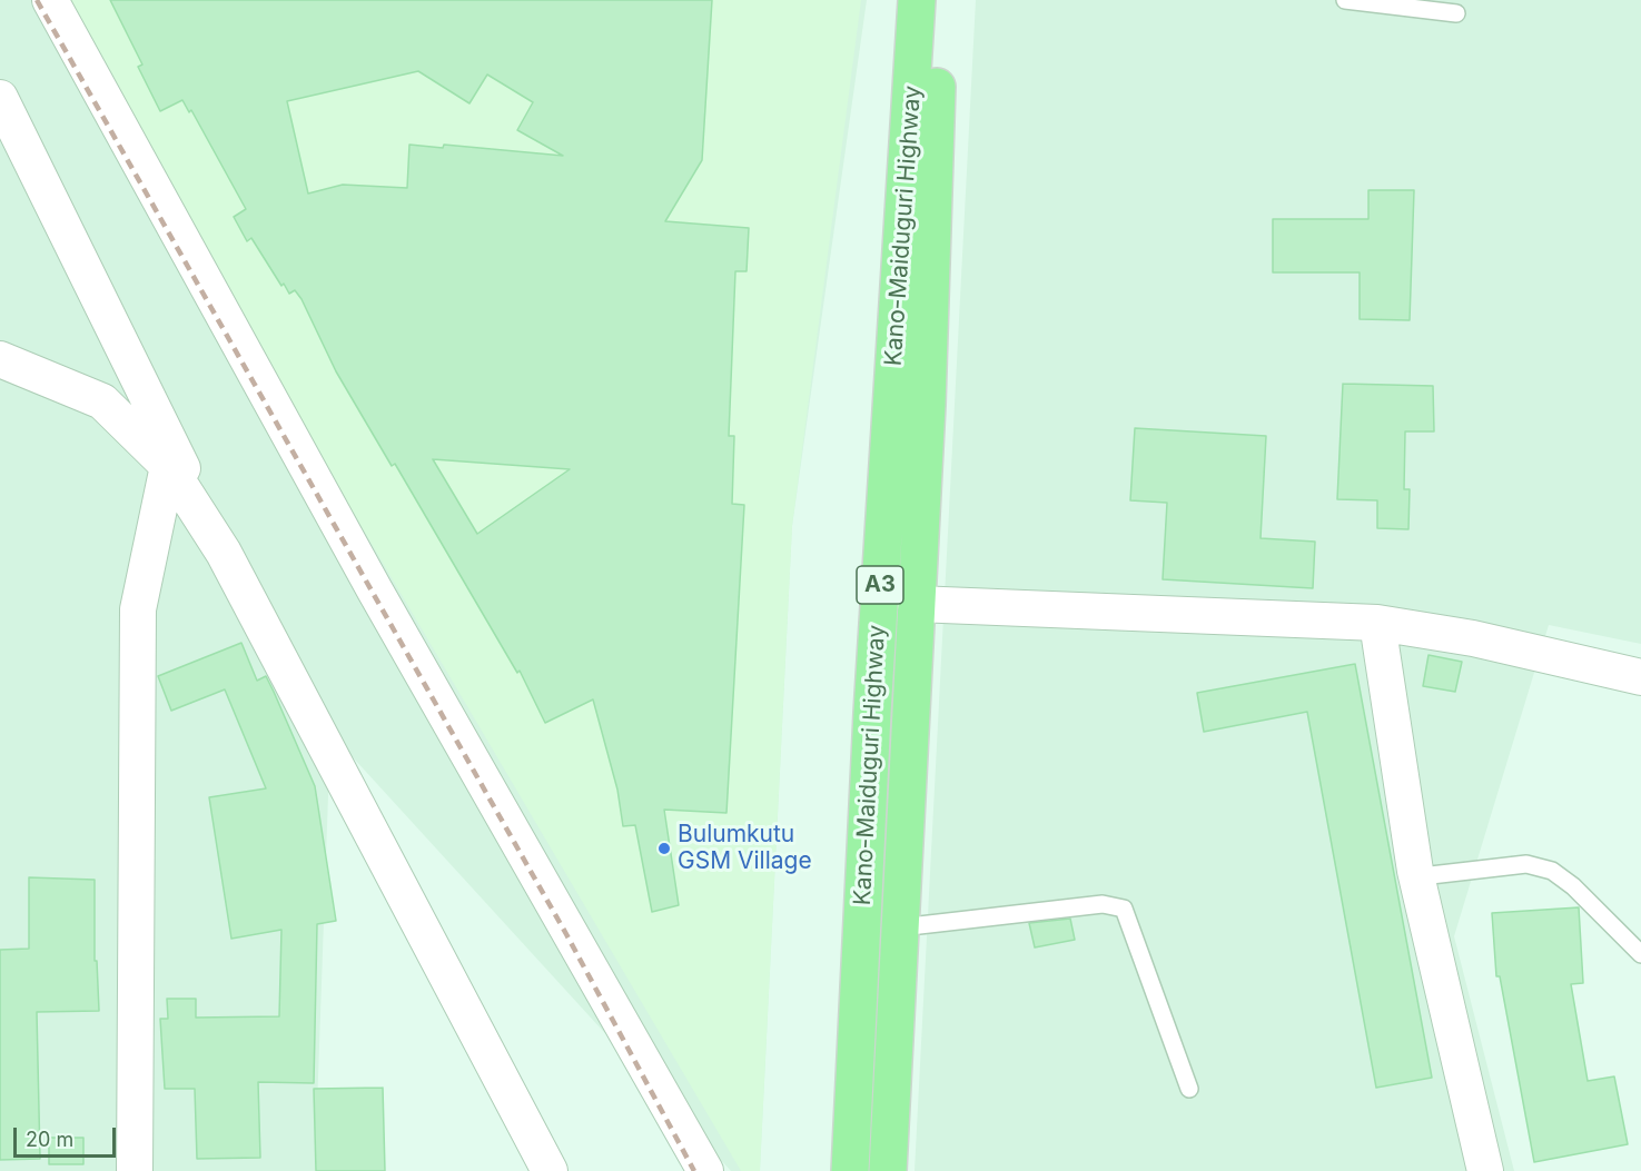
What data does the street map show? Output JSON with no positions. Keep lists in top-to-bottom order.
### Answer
{
  "streets": {
    "highway": ["Kano-Maiduguri Highway", "A3"]
  },
  "places": ["Bulumkutu GSM Village"],
  "scale_bar": "20 m"
}
